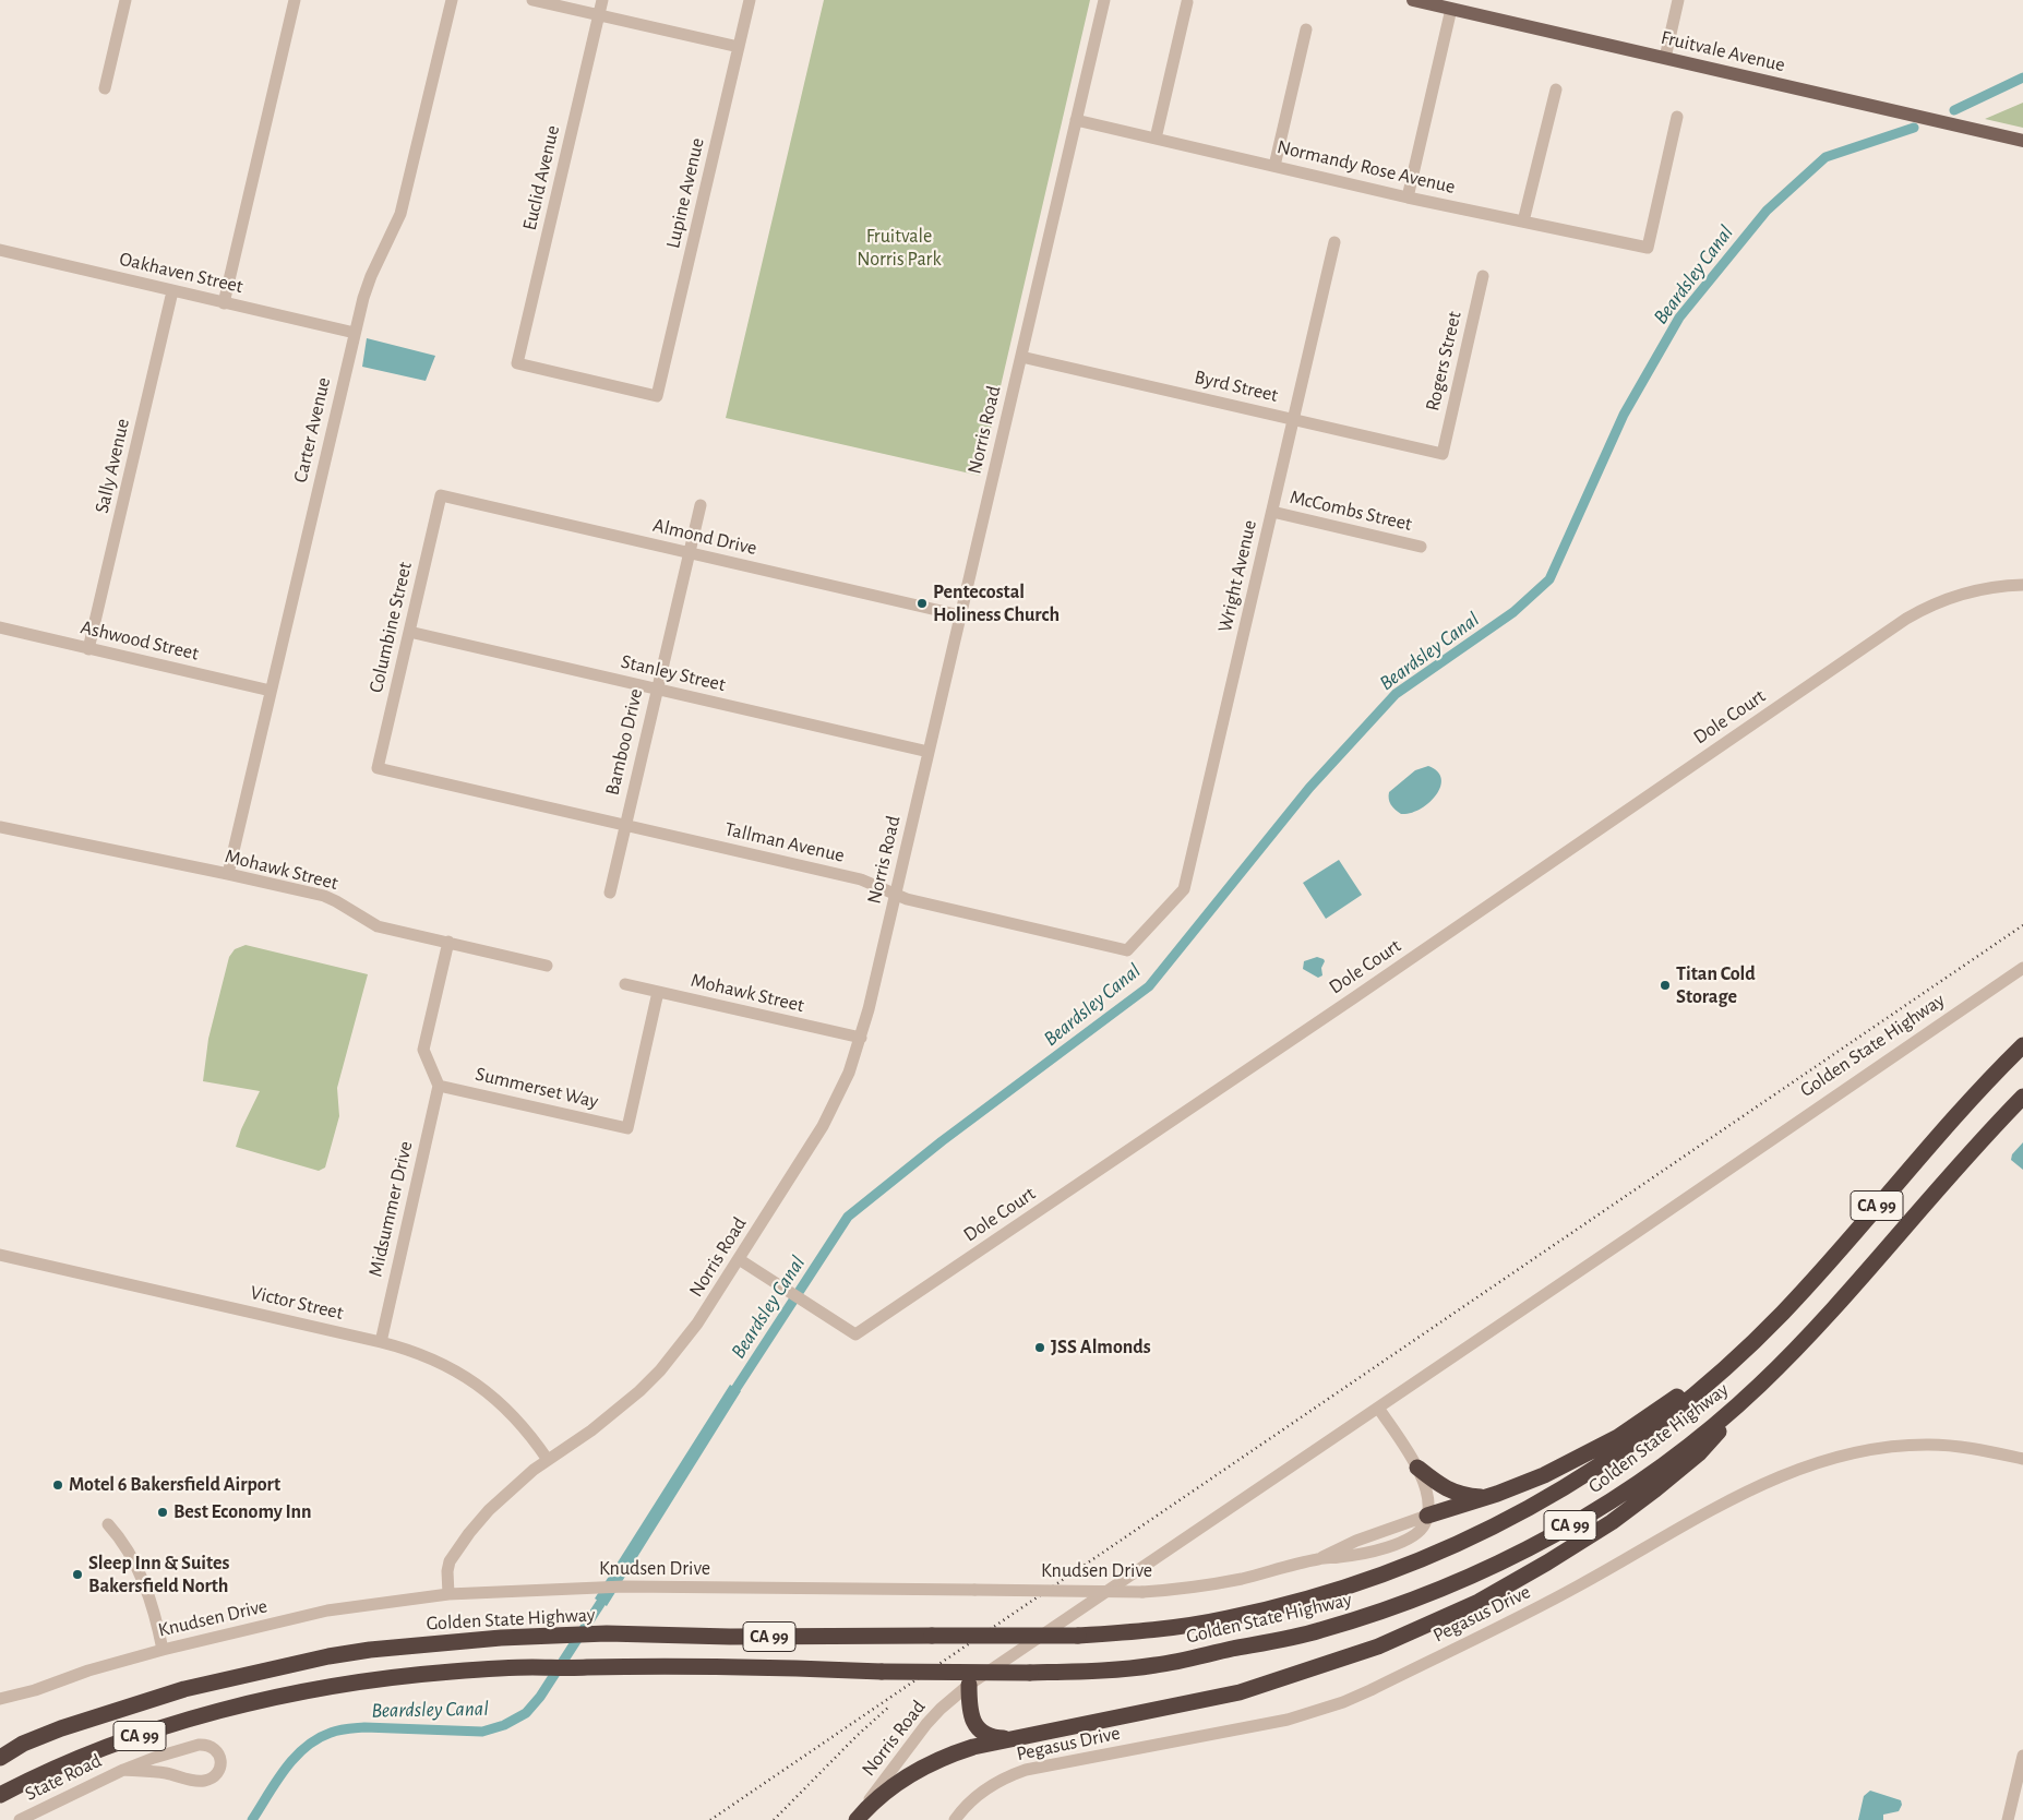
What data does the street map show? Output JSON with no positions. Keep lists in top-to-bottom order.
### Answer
{
  "streets": {
    "highway": ["Golden State Highway", "CA 99"],
    "main road": ["Fruitvale Avenue"],
    "street": [
      "Normandy Rose Avenue",
      "Euclid Avenue",
      "Lupine Avenue",
      "Oakhaven Street",
      "Rogers Street",
      "Byrd Street",
      "Carter Avenue",
      "Norris Road",
      "Sally Avenue",
      "McCombs Street",
      "Almond Drive",
      "Wright Avenue",
      "Columbine Street",
      "Ashwood Street",
      "Stanley Street",
      "Dole Court",
      "Bamboo Drive",
      "Tallman Avenue",
      "Mohawk Street",
      "Summerset Way",
      "Midsummer Drive",
      "Victor Street",
      "Knudsen Drive",
      "Pegasus Drive",
      "State Road"
    ]
  },
  "crossings": [
    ["Normandy Rose Avenue", "Norris Road"],
    ["Euclid Avenue", "Lupine Avenue"],
    ["Oakhaven Street", "Carter Avenue"],
    ["Oakhaven Street", "Sally Avenue"],
    ["Rogers Street", "Byrd Street"],
    ["Byrd Street", "Norris Road"],
    ["Byrd Street", "Wright Avenue"],
    ["Carter Avenue", "Ashwood Street"],
    ["Carter Avenue", "Mohawk Street"],
    ["Norris Road", "Almond Drive"],
    ["Norris Road", "Stanley Street"],
    ["Norris Road", "Dole Court"],
    ["Norris Road", "Tallman Avenue"],
    ["Norris Road", "Mohawk Street"],
    ["Norris Road", "Golden State Highway"],
    ["Norris Road", "Victor Street"],
    ["Norris Road", "Knudsen Drive"],
    ["Sally Avenue", "Ashwood Street"],
    ["McCombs Street", "Wright Avenue"],
    ["Almond Drive", "Columbine Street"],
    ["Almond Drive", "Bamboo Drive"],
    ["Wright Avenue", "Tallman Avenue"],
    ["Columbine Street", "Stanley Street"],
    ["Columbine Street", "Tallman Avenue"],
    ["Stanley Street", "Bamboo Drive"],
    ["Bamboo Drive", "Tallman Avenue"],
    ["Mohawk Street", "Summerset Way"],
    ["Summerset Way", "Midsummer Drive"],
    ["Midsummer Drive", "Victor Street"]
  ],
  "water": ["Beardsley Canal"],
  "parks": ["Fruitvale Norris Park"],
  "places": [
    "Pentecostal Holiness Church",
    "Titan Cold Storage",
    "JSS Almonds",
    "Motel 6 Bakersfield Airport",
    "Best Economy Inn",
    "Sleep Inn & Suites Bakersfield North"
  ]
}
